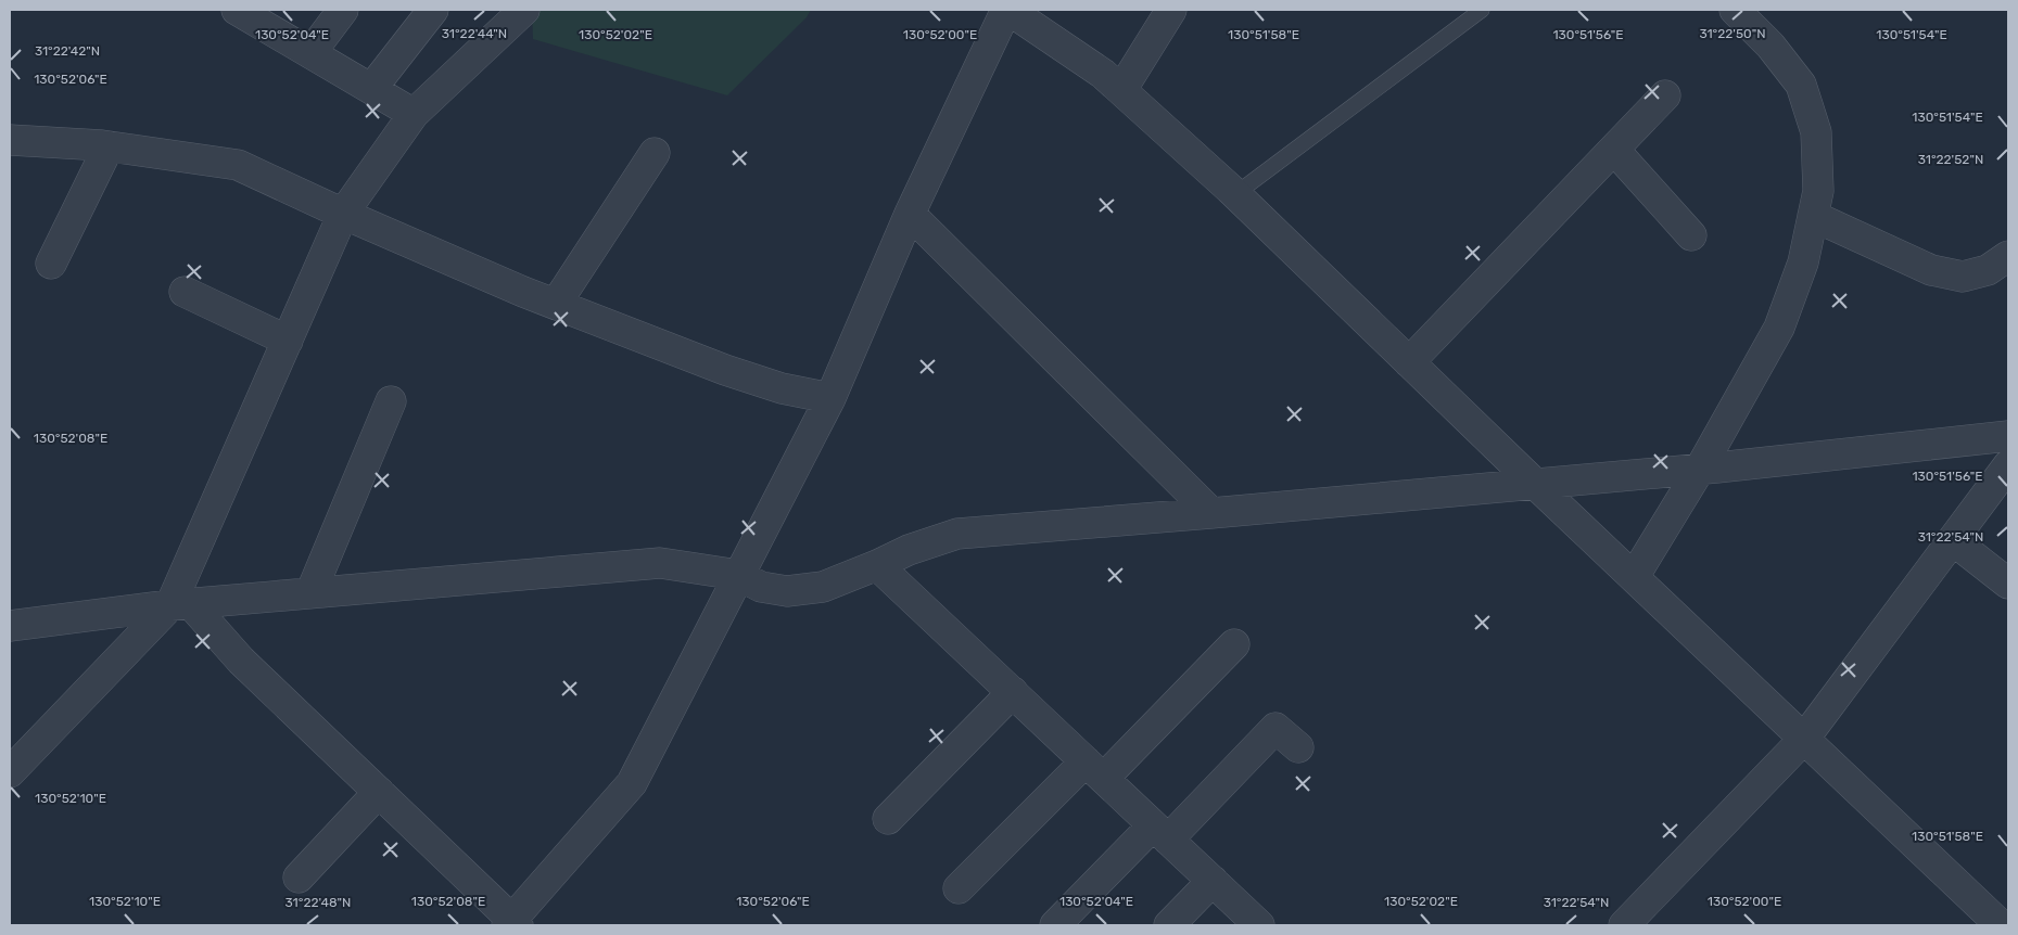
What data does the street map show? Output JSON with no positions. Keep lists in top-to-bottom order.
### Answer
{
  "coordinates": [
    "31°22'44\"N",
    "31°22'50\"N",
    "130°52'04\"E",
    "130°52'02\"E",
    "130°52'00\"E",
    "130°51'58\"E",
    "130°51'56\"E",
    "130°51'54\"E",
    "31°22'42\"N",
    "130°52'06\"E",
    "31°22'52\"N",
    "130°52'08\"E",
    "31°22'54\"N",
    "130°52'10\"E",
    "31°22'48\"N"
  ]
}
